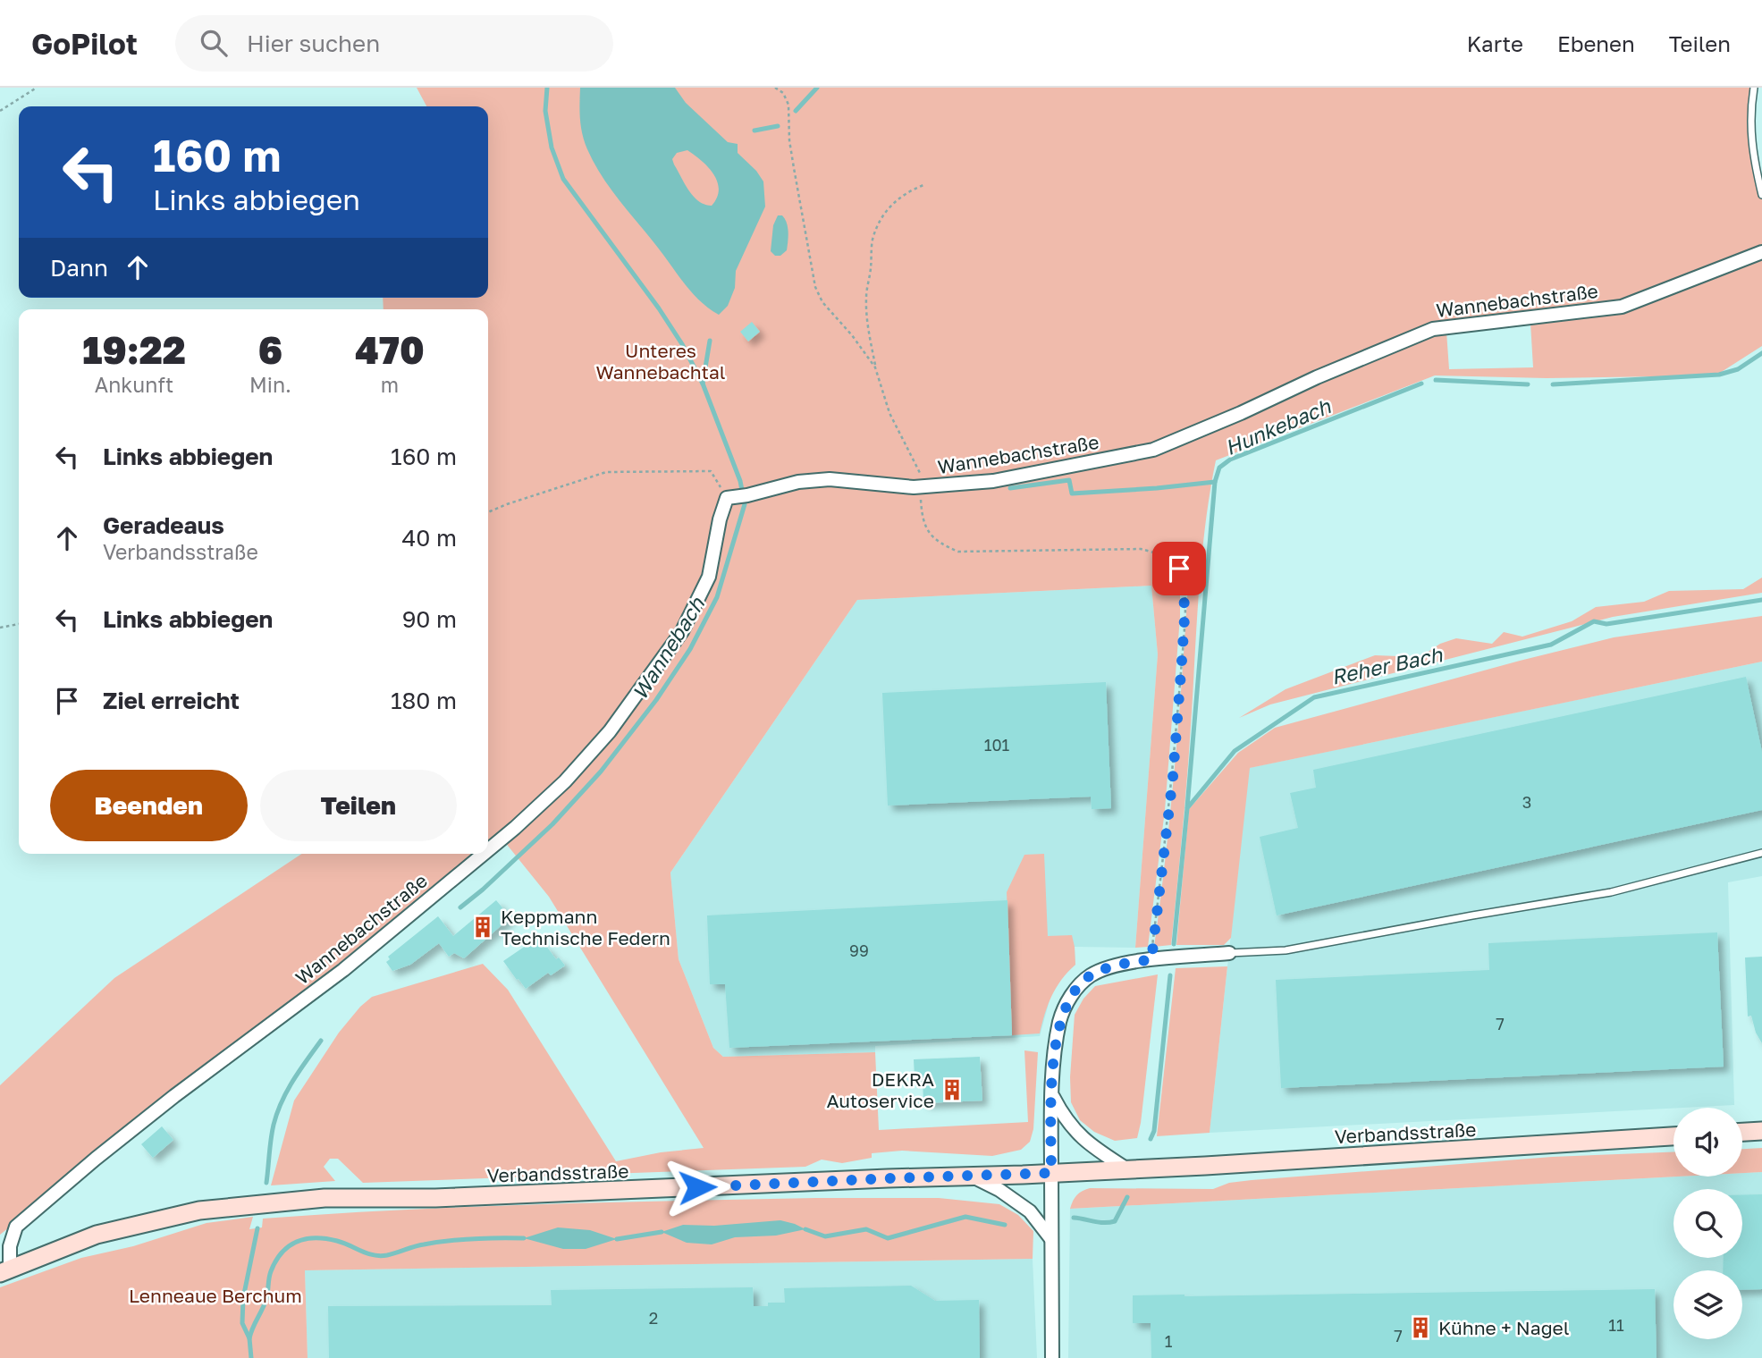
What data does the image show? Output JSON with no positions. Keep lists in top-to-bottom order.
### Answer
{
  "streets": {
    "main road": ["Verbandsstraße"],
    "street": ["Wannebachstraße"]
  },
  "crossings": [
    ["Wannebachstraße", "Verbandsstraße"]
  ],
  "water": ["Hunkebach", "Wannebach", "Reher Bach"],
  "parks": ["Unteres Wannebachtal", "Lenneaue Berchum"],
  "places": {
    "building": ["Keppmann Technische Federn", "DEKRA Autoservice", "Kühne + Nagel"]
  },
  "house_numbers": [
    "101",
    "3",
    "99",
    "7",
    "2",
    "11",
    "7",
    "1"
  ],
  "page": {
    "header": "GoPilot",
    "search": "Hier suchen",
    "nav": ["Karte", "Ebenen", "Teilen"],
    "turn": ["160 m", "Links abbiegen"],
    "then": "Dann",
    "eta": [
      "19:22",
      "Ankunft",
      "6",
      "Min.",
      "470",
      "m"
    ],
    "list": [
      {
        "name": "Links abbiegen",
        "value": "160 m"
      },
      {
        "name": "Geradeaus",
        "note": "Verbandsstraße",
        "value": "40 m"
      },
      {
        "name": "Links abbiegen",
        "value": "90 m"
      },
      {
        "name": "Ziel erreicht",
        "value": "180 m"
      }
    ],
    "buttons": ["Beenden", "Teilen"]
  }
}
